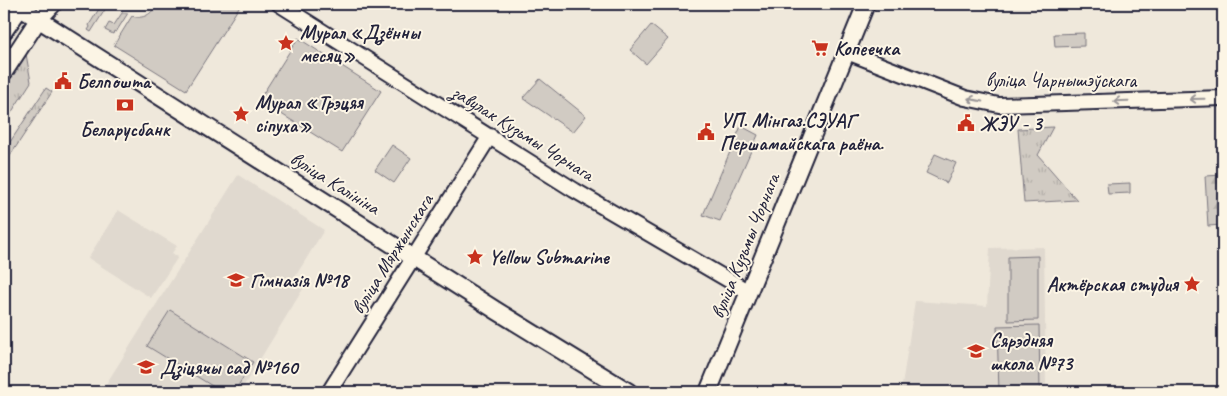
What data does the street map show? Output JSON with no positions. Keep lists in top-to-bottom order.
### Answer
{
  "streets": {
    "main road": ["вуліца Калініна", "вуліца Кузьмы Чорнага"],
    "street": ["вуліца Чарнышэўскага", "завулак Кузьмы Чорнага", "вуліца Мяржынскага"]
  },
  "crossings": [
    ["вуліца Чарнышэўскага", "вуліца Кузьмы Чорнага"],
    ["завулак Кузьмы Чорнага", "вуліца Кузьмы Чорнага"],
    ["завулак Кузьмы Чорнага", "вуліца Мяржынскага"],
    ["вуліца Калініна", "вуліца Мяржынскага"]
  ],
  "one_way": ["вуліца Чарнышэўскага"],
  "places": {
    "place": [
      "Мурал «Дзённы месяц»",
      "Мурал «Трэцяя сіпуха»",
      "Yellow Submarine",
      "Актёрская студия"
    ],
    "supermarket": ["Копеечка"],
    "public building": ["Белпошта", "ЖЭУ - 3", "УП. Мінгаз.СЭУАГ Першамайскага раёна."],
    "bank": ["Беларусбанк"],
    "school or university": ["Гімназія №18", "Сярэдняя школа №73", "Дзіцячы сад №160"]
  }
}
